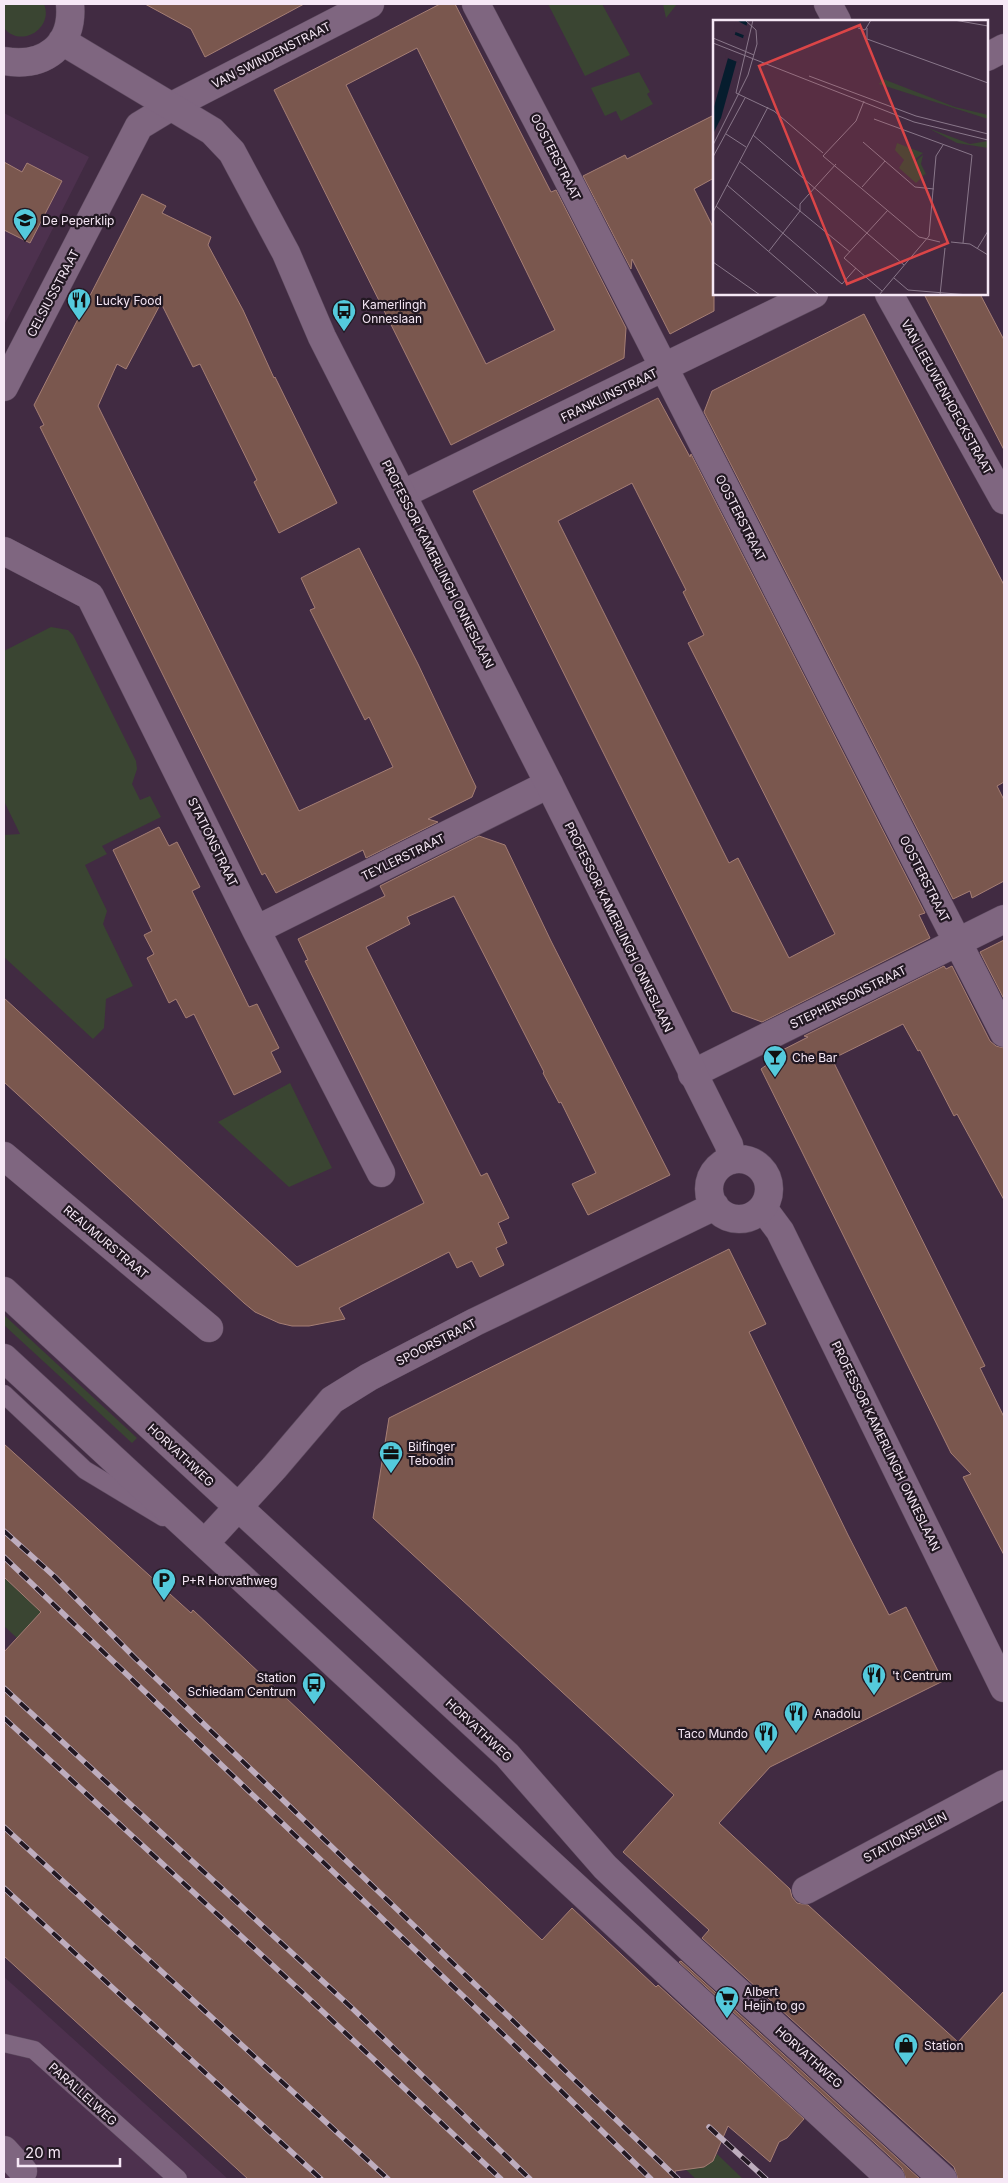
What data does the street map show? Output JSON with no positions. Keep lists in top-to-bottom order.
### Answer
{
  "streets": {
    "street": [
      "VAN SWINDENSTRAAT",
      "OOSTERSTRAAT",
      "CELSIUSSTRAAT",
      "FRANKLINSTRAAT",
      "VAN LEEUWENHOECKSTRAAT",
      "PROFESSOR KAMERLINGH ONNESLAAN",
      "STATIONSTRAAT",
      "TEYLERSTRAAT",
      "STEPHENSONSTRAAT",
      "REAUMURSTRAAT",
      "SPOORSTRAAT",
      "HORVATHWEG",
      "STATIONSPLEIN"
    ],
    "lane": ["PARALLELWEG"]
  },
  "crossings": [
    ["VAN SWINDENSTRAAT", "CELSIUSSTRAAT"],
    ["VAN SWINDENSTRAAT", "PROFESSOR KAMERLINGH ONNESLAAN"],
    ["OOSTERSTRAAT", "FRANKLINSTRAAT"],
    ["OOSTERSTRAAT", "STEPHENSONSTRAAT"],
    ["CELSIUSSTRAAT", "PROFESSOR KAMERLINGH ONNESLAAN"],
    ["FRANKLINSTRAAT", "PROFESSOR KAMERLINGH ONNESLAAN"],
    ["PROFESSOR KAMERLINGH ONNESLAAN", "TEYLERSTRAAT"],
    ["PROFESSOR KAMERLINGH ONNESLAAN", "STEPHENSONSTRAAT"],
    ["PROFESSOR KAMERLINGH ONNESLAAN", "SPOORSTRAAT"],
    ["STATIONSTRAAT", "TEYLERSTRAAT"],
    ["SPOORSTRAAT", "HORVATHWEG"]
  ],
  "places": {
    "school or university": ["De Peperklip"],
    "restaurant": [
      "Lucky Food",
      "'t Centrum",
      "Anadolu",
      "Taco Mundo"
    ],
    "bus stop": ["Kamerlingh Onneslaan", "Station Schiedam Centrum"],
    "bar": ["Che Bar"],
    "office": ["Bilfinger Tebodin"],
    "parking": ["P+R Horvathweg"],
    "supermarket": ["Albert Heijn to go"],
    "shop": ["Station"]
  },
  "scale_bar": "20 m"
}
